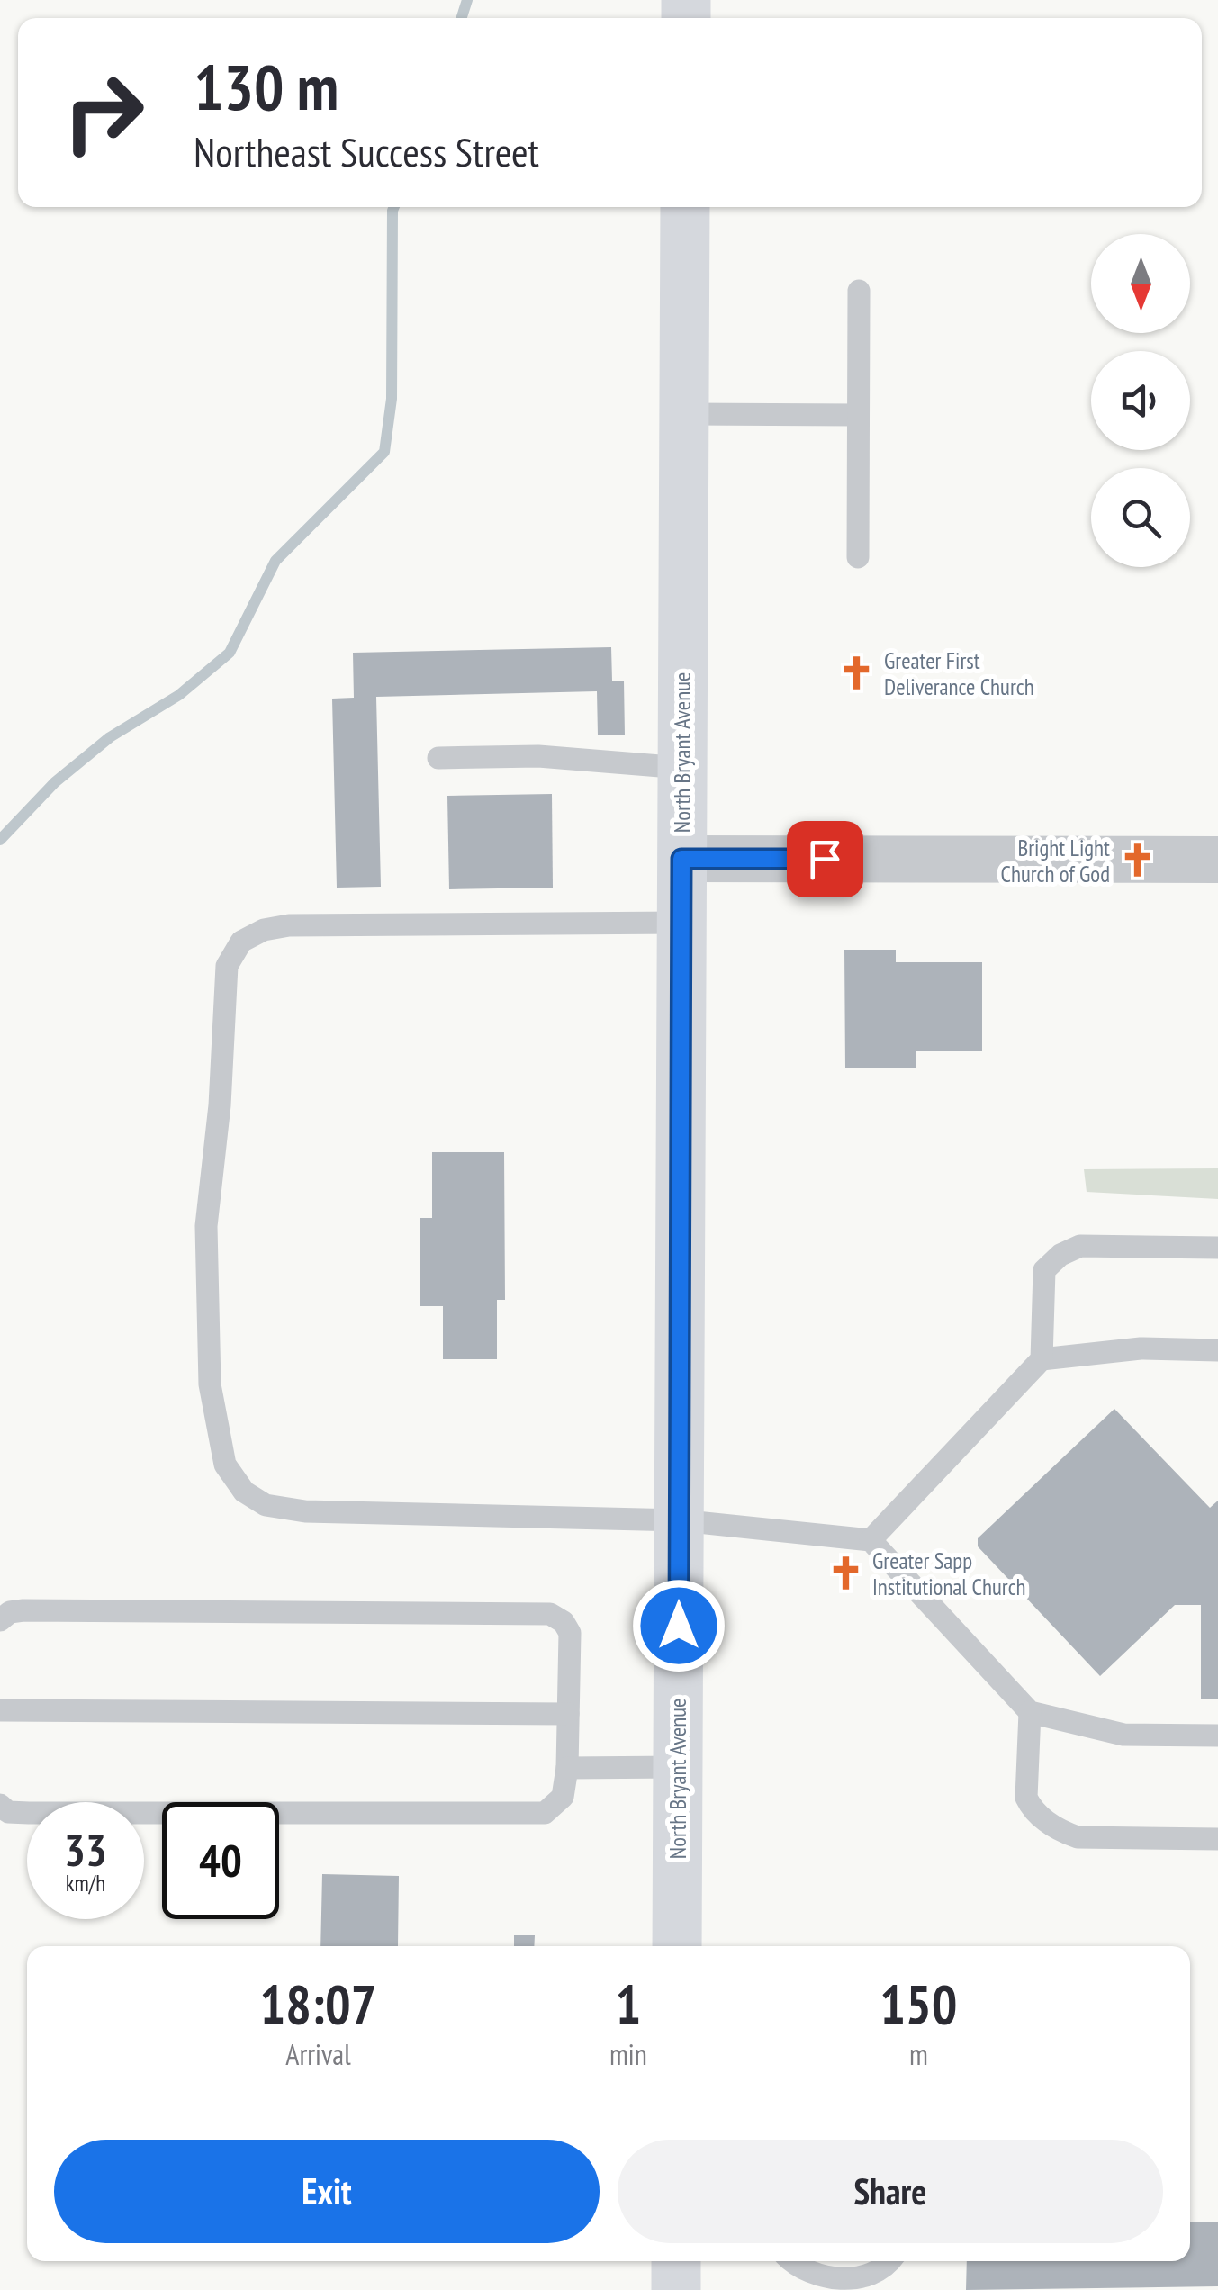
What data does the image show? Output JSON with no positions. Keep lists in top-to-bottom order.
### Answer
{
  "streets": {
    "street": ["North Bryant Avenue"]
  },
  "places": {
    "church": ["Greater First Deliverance Church", "Bright Light Church of God", "Greater Sapp Institutional Church"]
  },
  "north": "bottom",
  "page": {
    "turn": ["130 m", "Northeast Success Street"],
    "speed": "33 km/h",
    "limit": "40",
    "eta": [
      "18:07",
      "Arrival",
      "1",
      "min",
      "150",
      "m"
    ],
    "buttons": ["Exit", "Share"]
  }
}
